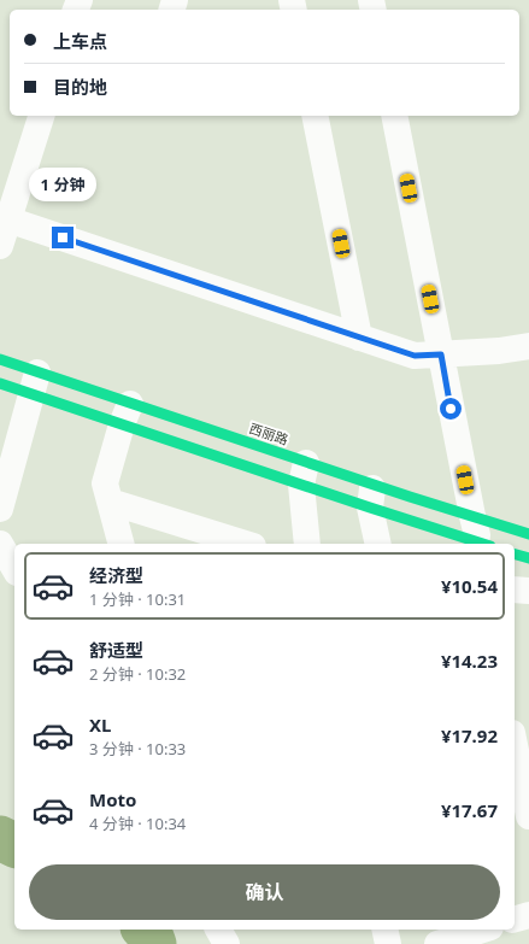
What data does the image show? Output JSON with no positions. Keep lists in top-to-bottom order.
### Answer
{
  "streets": {
    "main road": ["西丽路"]
  },
  "page": {
    "banner": ["上车点", "目的地"],
    "bubble": "1 分钟",
    "list": [
      {
        "name": "经济型",
        "note": "1 分钟 · 10:31",
        "value": "¥10.54"
      },
      {
        "name": "舒适型",
        "note": "2 分钟 · 10:32",
        "value": "¥14.23"
      },
      {
        "name": "XL",
        "note": "3 分钟 · 10:33",
        "value": "¥17.92"
      },
      {
        "name": "Moto",
        "note": "4 分钟 · 10:34",
        "value": "¥17.67"
      }
    ],
    "buttons": "确认"
  }
}
